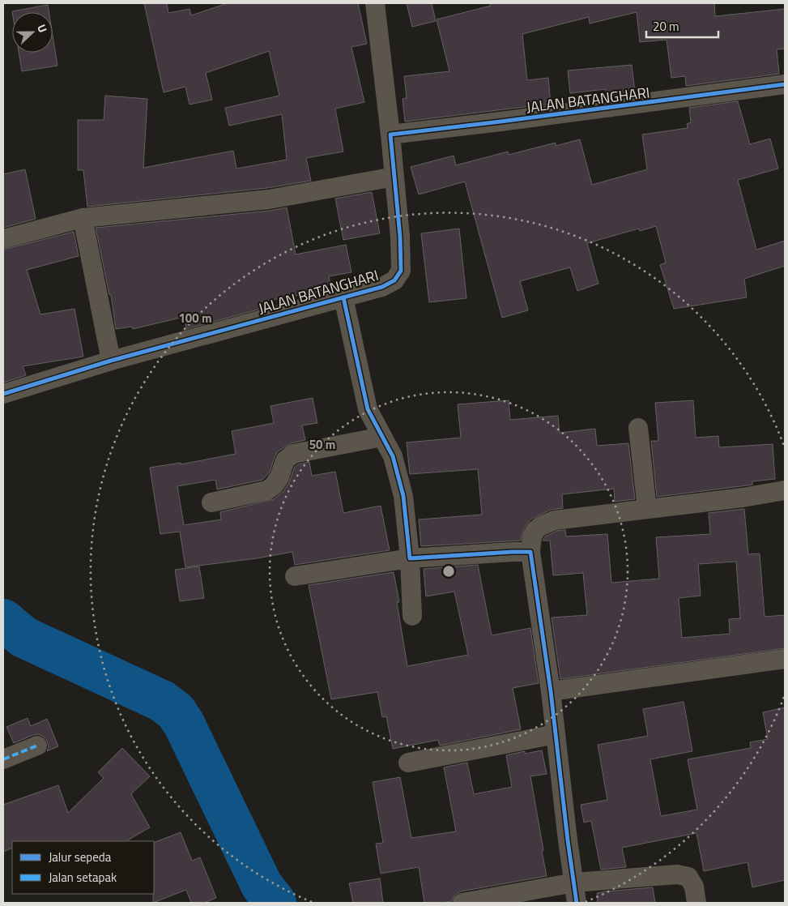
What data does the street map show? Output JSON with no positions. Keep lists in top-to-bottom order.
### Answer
{
  "streets": {
    "street": ["JALAN BATANGHARI"]
  },
  "legend": ["Jalur sepeda", "Jalan setapak"],
  "scale_bar": "20 m",
  "north": "right",
  "rings": ["100 m", "50 m"]
}
